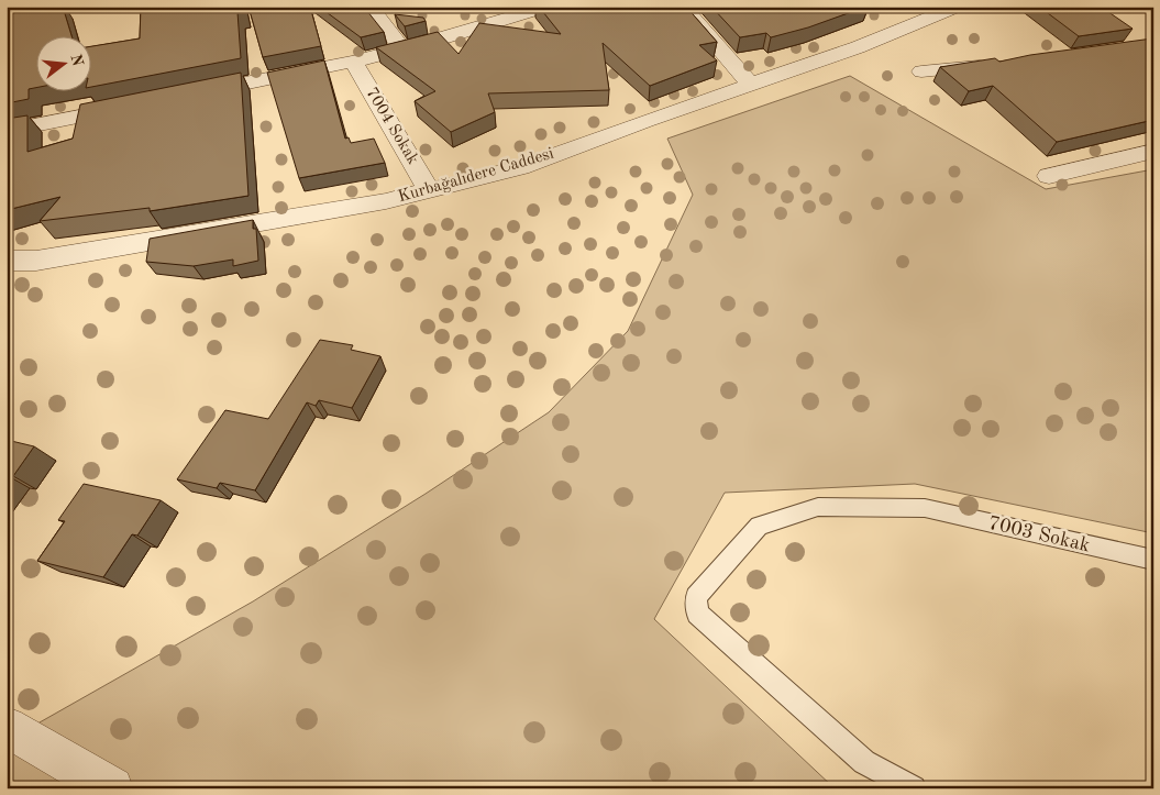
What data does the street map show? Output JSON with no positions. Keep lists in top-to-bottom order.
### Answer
{
  "streets": {
    "street": ["7004 Sokak", "Kurbağalıdere Caddesi"],
    "lane": ["7003 Sokak"]
  },
  "crossings": [
    ["7004 Sokak", "Kurbağalıdere Caddesi"]
  ],
  "north": "right"
}
